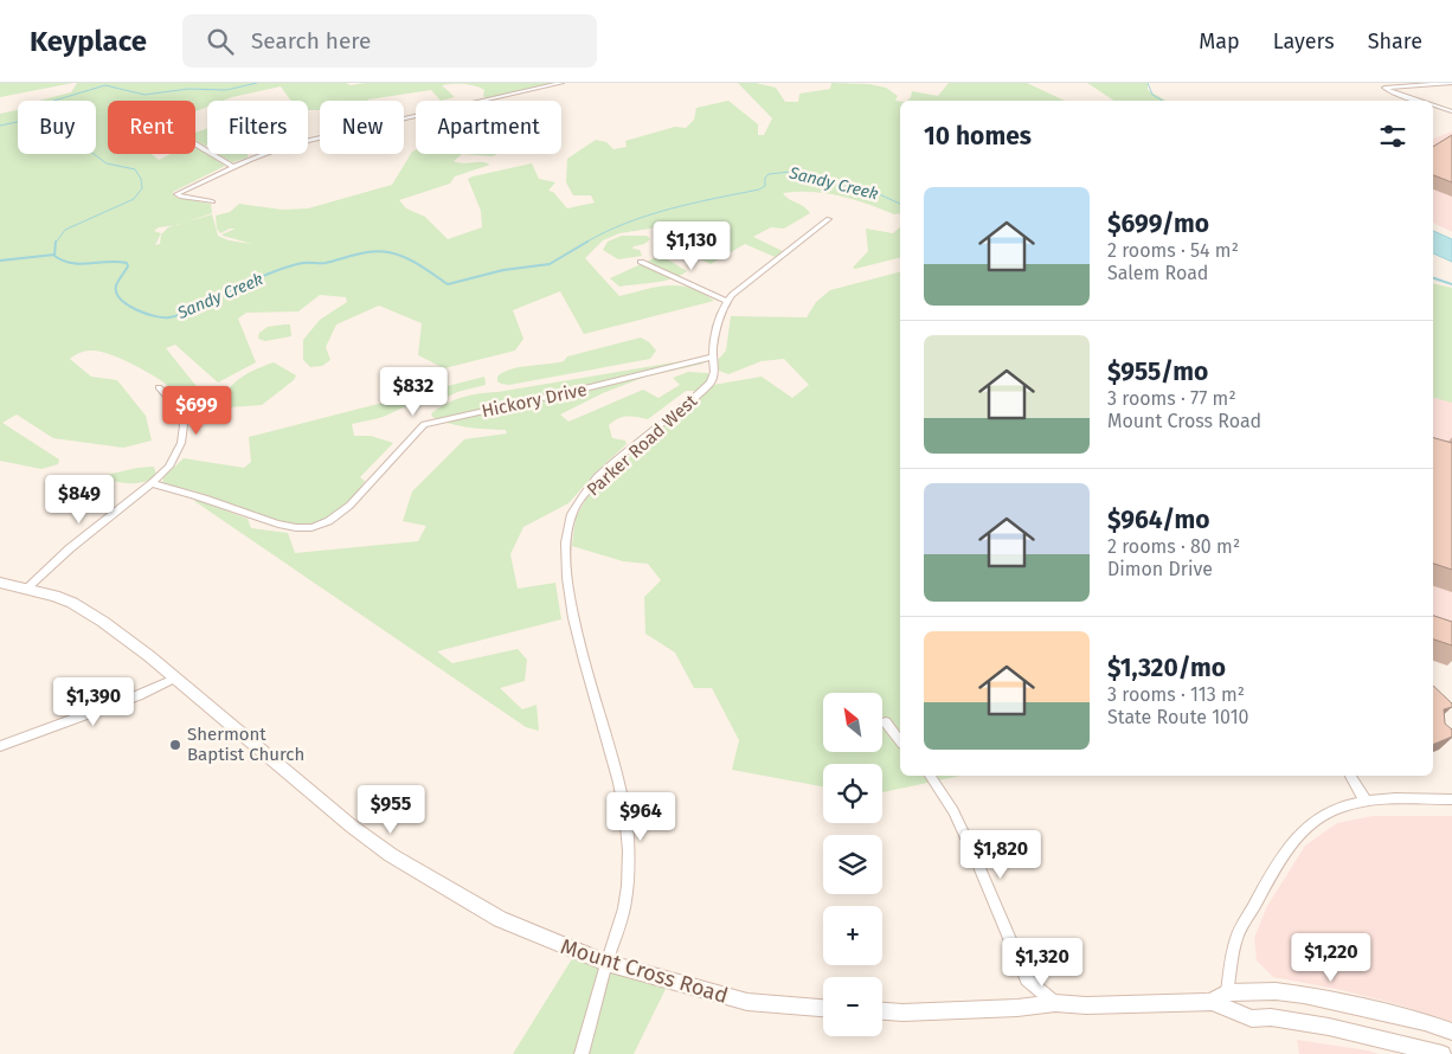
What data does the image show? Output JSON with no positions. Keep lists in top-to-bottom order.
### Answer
{
  "streets": {
    "main road": ["Mount Cross Road"],
    "street": ["Hickory Drive", "Parker Road West"]
  },
  "crossings": [
    ["Hickory Drive", "Parker Road West"],
    ["Parker Road West", "Mount Cross Road"]
  ],
  "water": ["Sandy Creek"],
  "places": ["Shermont Baptist Church"],
  "north": "top left",
  "page": {
    "header": "Keyplace",
    "search": "Search here",
    "nav": ["Map", "Layers", "Share"],
    "chip": [
      "Buy",
      "Rent",
      "Filters",
      "New",
      "Apartment"
    ],
    "heading": "10 homes",
    "list": [
      {
        "name": "$699/mo",
        "note": "2 rooms · 54 m² · Salem Road"
      },
      {
        "name": "$955/mo",
        "note": "3 rooms · 77 m² · Mount Cross Road"
      },
      {
        "name": "$964/mo",
        "note": "2 rooms · 80 m² · Dimon Drive"
      },
      {
        "name": "$1,320/mo",
        "note": "3 rooms · 113 m² · State Route 1010"
      }
    ],
    "price": [
      "$1,130",
      "$832",
      "$699",
      "$849",
      "$1,390",
      "$955",
      "$964",
      "$1,820",
      "$1,220",
      "$1,320"
    ],
    "map_buttons": ["+", "−"]
  }
}
